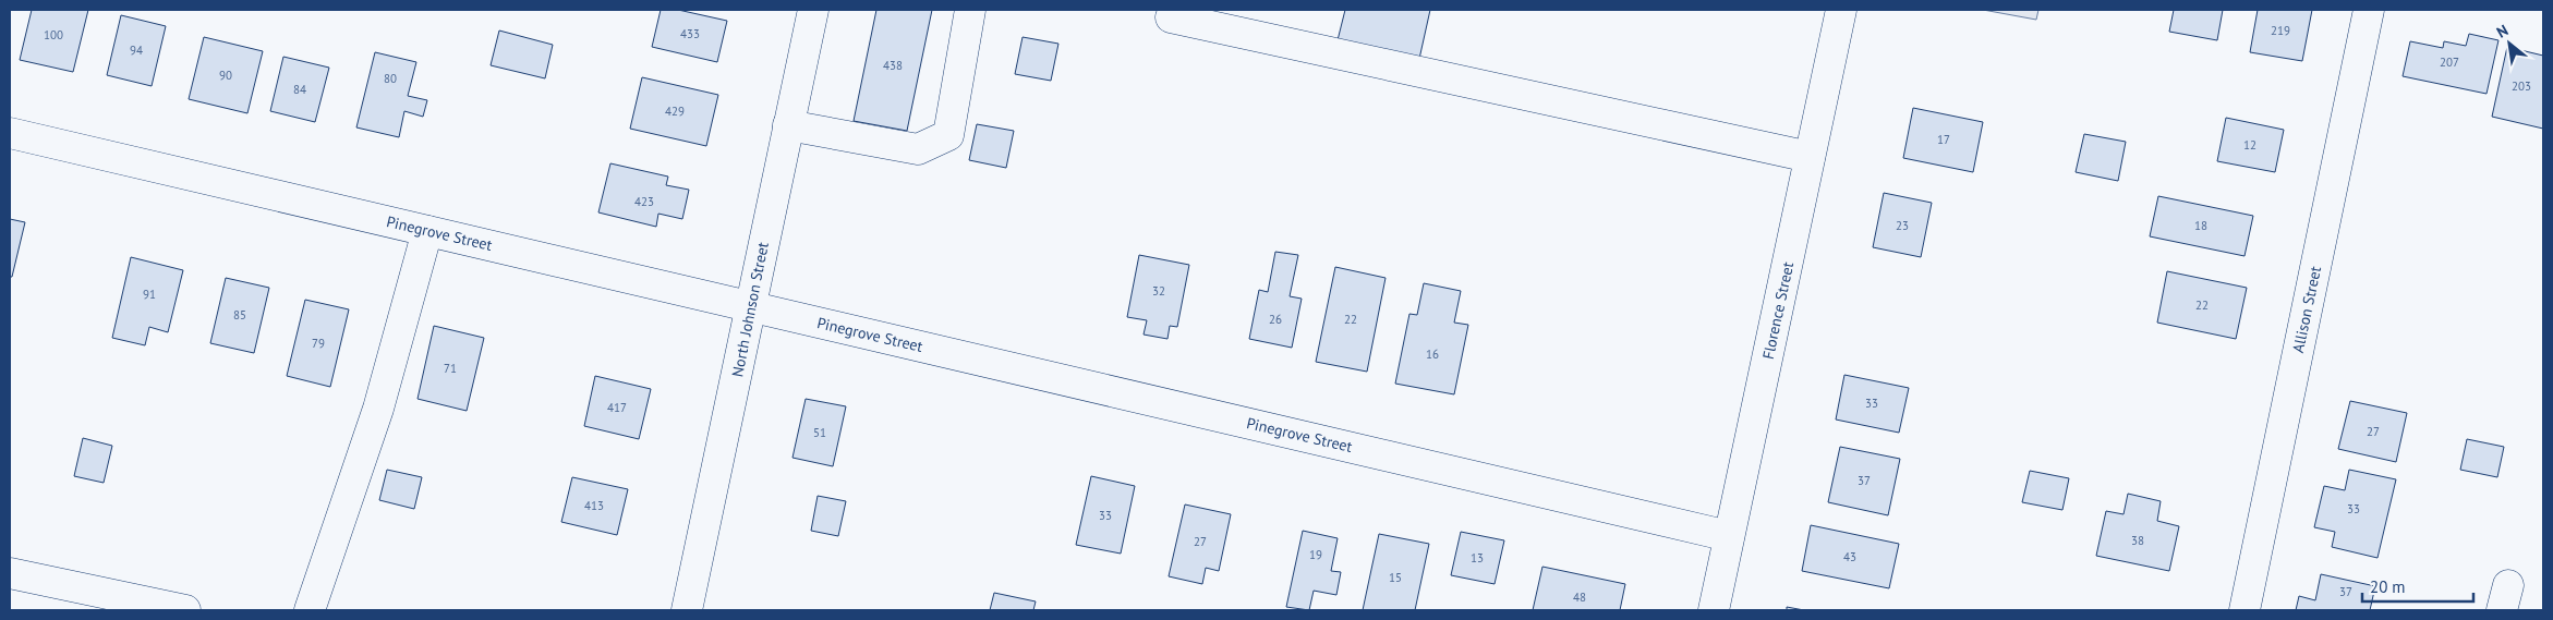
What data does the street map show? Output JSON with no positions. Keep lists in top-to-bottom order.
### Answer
{
  "streets": {
    "street": [
      "Pinegrove Street",
      "North Johnson Street",
      "Allison Street",
      "Florence Street"
    ]
  },
  "crossings": [
    ["Pinegrove Street", "North Johnson Street"],
    ["Pinegrove Street", "Florence Street"]
  ],
  "house_numbers": [
    "219",
    "433",
    "100",
    "94",
    "207",
    "438",
    "90",
    "80",
    "203",
    "84",
    "429",
    "17",
    "12",
    "423",
    "23",
    "18",
    "32",
    "91",
    "22",
    "85",
    "26",
    "22",
    "79",
    "16",
    "71",
    "33",
    "417",
    "27",
    "51",
    "37",
    "413",
    "33",
    "33",
    "38",
    "27",
    "19",
    "43",
    "13",
    "15",
    "37",
    "48"
  ],
  "scale_bar": "20 m",
  "north": "top left"
}
